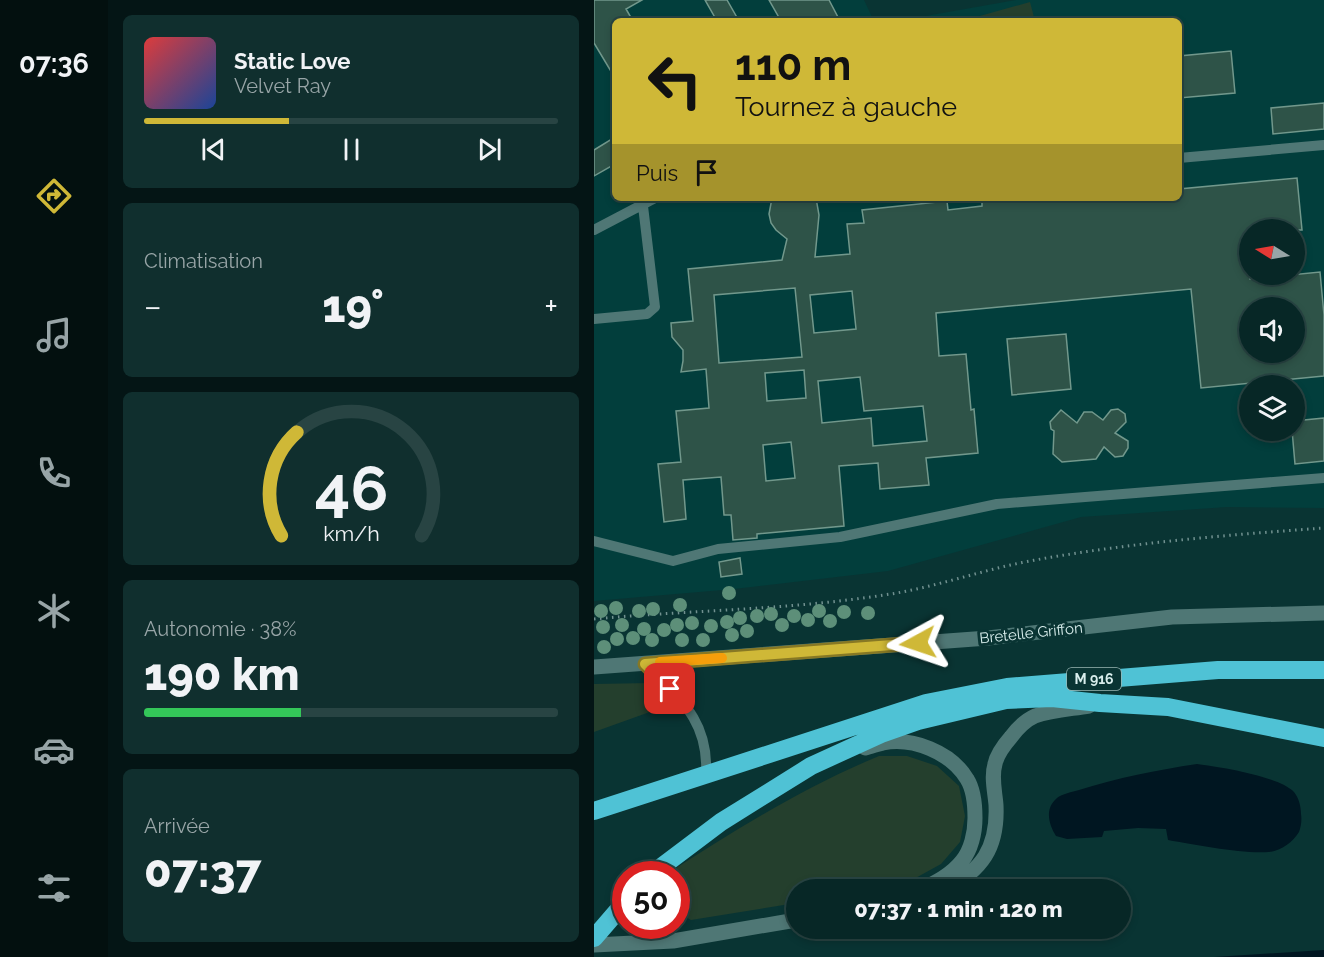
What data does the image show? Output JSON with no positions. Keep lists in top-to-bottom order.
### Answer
{
  "streets": {
    "highway": ["M 916"],
    "main road": ["Bretelle Griffon"]
  },
  "north": "left",
  "page": {
    "tabs": "07:36",
    "turn": ["110 m", "Tournez à gauche"],
    "song": ["Static Love", "Velvet Ray"],
    "then": "Puis",
    "tile": [
      "Climatisation",
      ["Autonomie · 38%", "190 km"],
      ["Arrivée", "07:37"]
    ],
    "heat": ["−", "19°", "+"],
    "limit": "50",
    "trip": "07:37 · 1 min · 120 m",
    "gauge": ["46", "km/h"]
  }
}
